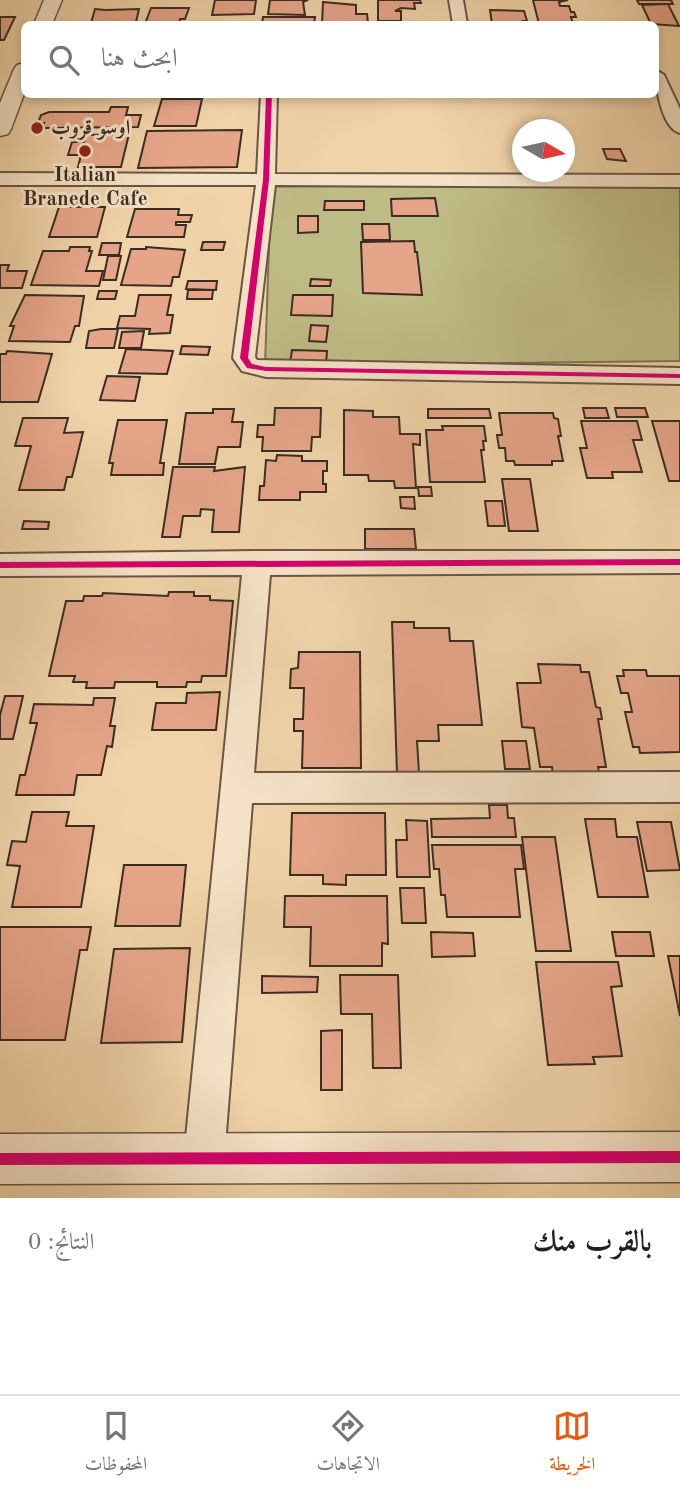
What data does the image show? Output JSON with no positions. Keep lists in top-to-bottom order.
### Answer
{
  "places": ["اوسو قروب", "Italian Branede Cafe"],
  "north": "right",
  "page": {
    "search": "ابحث هنا",
    "heading": ["بالقرب منك", "النتائج: 0"],
    "nav": ["الخريطة", "الاتجاهات", "المحفوظات"]
  }
}
